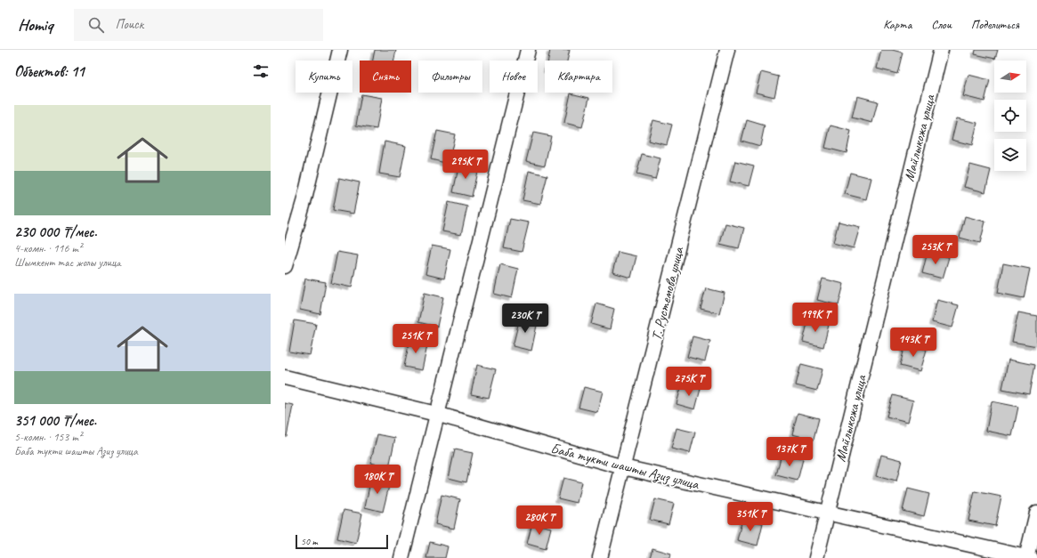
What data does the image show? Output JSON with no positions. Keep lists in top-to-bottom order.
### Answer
{
  "streets": {
    "street": ["Майлыкожа улица", "Т. Рустемова улица", "Баба тукти шашты Азиз улица"]
  },
  "crossings": [
    ["Майлыкожа улица", "Баба тукти шашты Азиз улица"],
    ["Т. Рустемова улица", "Баба тукти шашты Азиз улица"]
  ],
  "scale_bar": "50 m",
  "north": "right",
  "page": {
    "header": "Homiq",
    "search": "Поиск",
    "nav": ["Карта", "Слои", "Поделиться"],
    "heading": "Объектов: 11",
    "chip": [
      "Купить",
      "Снять",
      "Фильтры",
      "Новое",
      "Квартира"
    ],
    "list": [
      {
        "name": "230 000 ₸/мес.",
        "note": "4-комн. · 116 m² · Шымкент тас жолы улица"
      },
      {
        "name": "351 000 ₸/мес.",
        "note": "5-комн. · 153 m² · Баба тукти шашты Азиз улица"
      }
    ],
    "price": [
      "295K ₸",
      "253K ₸",
      "199K ₸",
      "230K ₸",
      "251K ₸",
      "143K ₸",
      "275K ₸",
      "137K ₸",
      "180K ₸",
      "351K ₸",
      "280K ₸"
    ],
    "scale": "50 m"
  }
}
